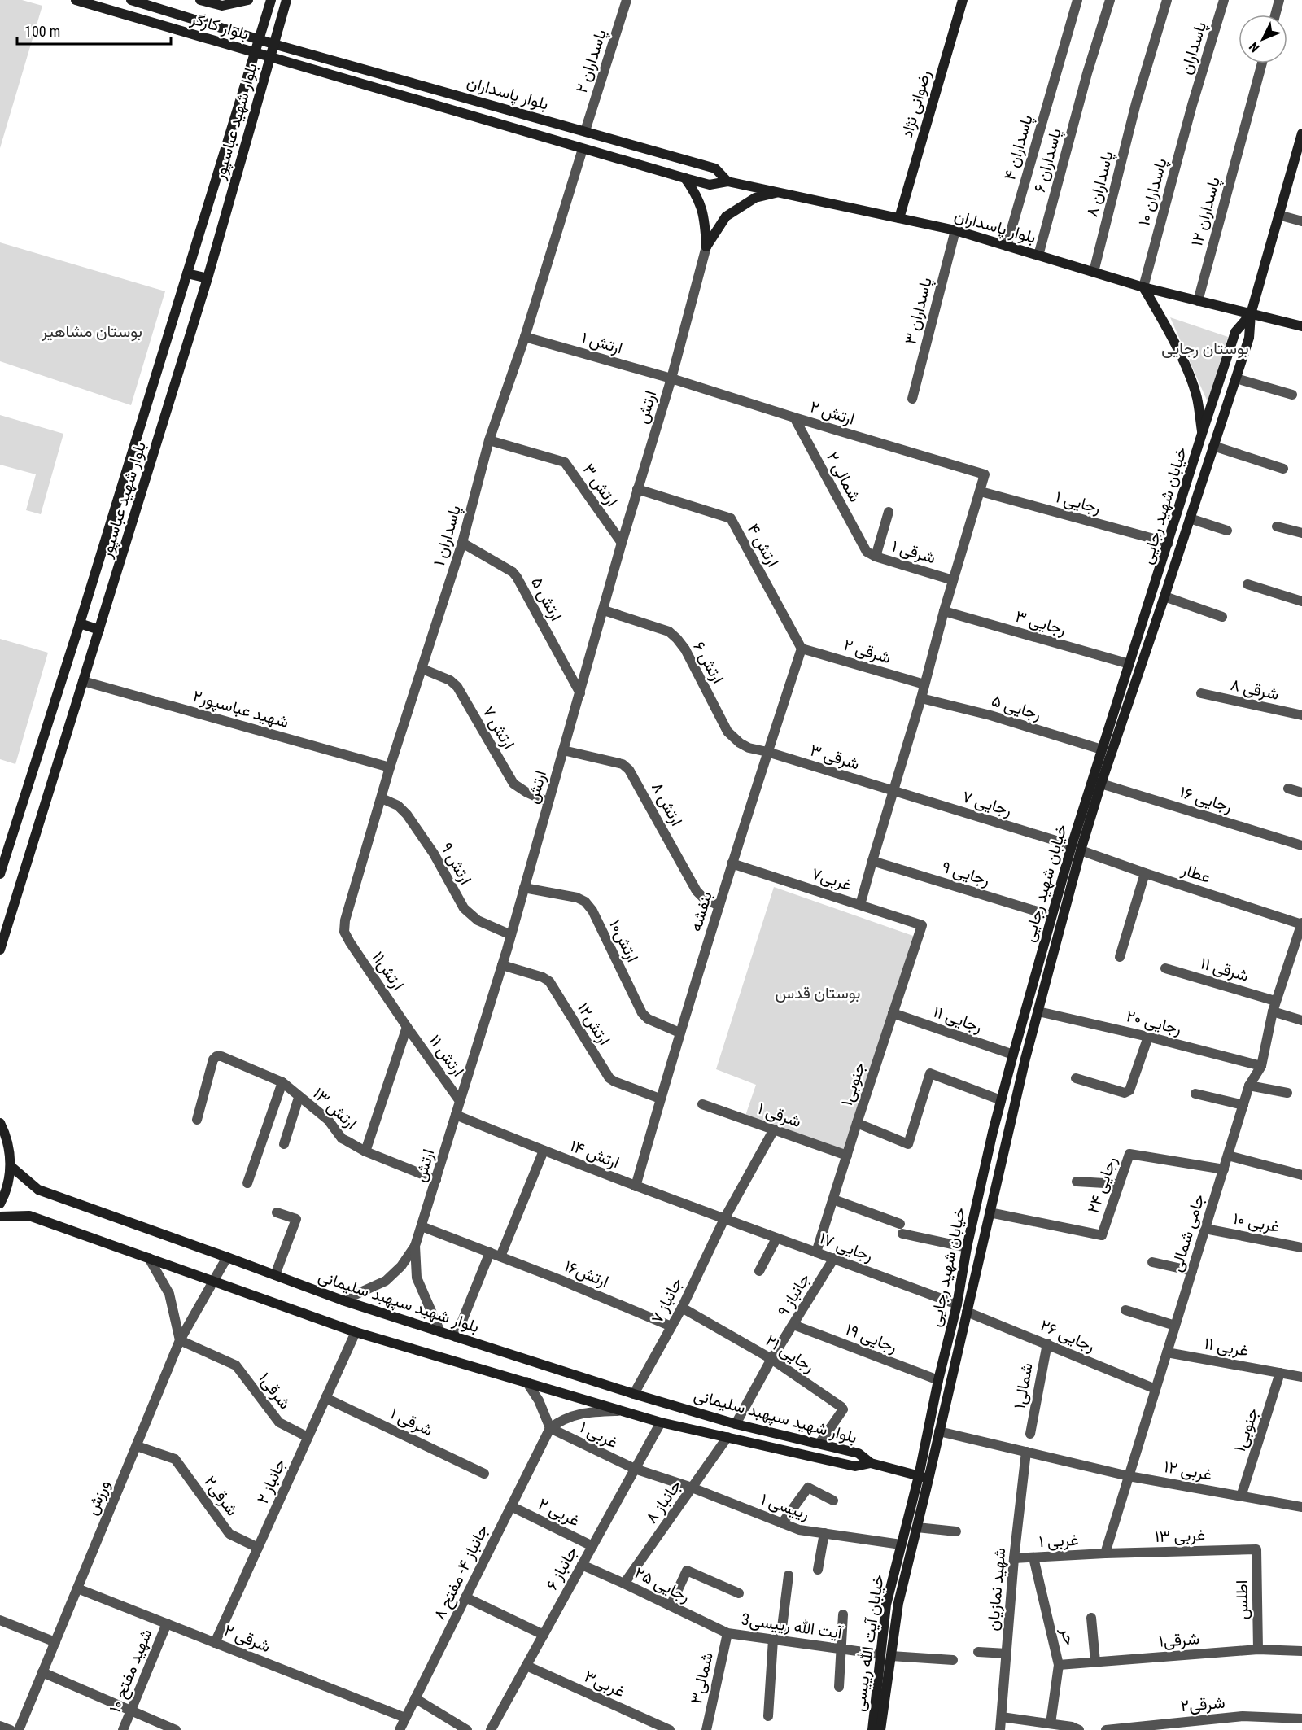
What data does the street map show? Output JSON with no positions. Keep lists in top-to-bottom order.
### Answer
{
  "streets": {
    "main road": [
      "بلوار کارگر",
      "بلوار پاسداران",
      "رضوانی نژاد",
      "بلوار شهید عباسپور",
      "خیابان شهید رجایی",
      "بلوار شهید سپهبد سلیمانی",
      "خیابان آیت الله رییسی"
    ],
    "street": [
      "پاسداران",
      "پاسداران ۲",
      "پاسداران ۴",
      "پاسداران ۶",
      "پاسداران ۸",
      "پاسداران ۱۰",
      "پاسداران ۱۲",
      "پاسداران ۳",
      "ارتش ۱",
      "ارتش",
      "ارتش ۲",
      "شمالی ۲",
      "ارتش ۳",
      "رجایی ۱",
      "پاسداران ۱",
      "ارتش ۴",
      "شرقی ۱",
      "ارتش ۵",
      "رجایی ۳",
      "شرقی ۲",
      "ارتش ۶",
      "شرقی ۸",
      "رجایی ۵",
      "شهید عباسپور۲",
      "ارتش ۷",
      "شرقی ۳",
      "رجایی ۱۶",
      "رجایی ۷",
      "ارتش ۸",
      "ارتش ۹",
      "رجایی ۹",
      "عطار",
      "غربی۷",
      "بنفشه",
      "ارتش۱۰",
      "شرقی ۱۱",
      "ارتش۱۱",
      "رجایی ۱۱",
      "رجایی ۲۰",
      "ارتش۱۲",
      "ارتش ۱۱",
      "جنوبی۱",
      "ارتش ۱۳",
      "ارتش ۱۴",
      "رجایی ۲۴",
      "غربی ۱۰",
      "جامی شمالی",
      "رجایی ۱۷",
      "ارتش۱۶",
      "جانباز ۹",
      "جانباز ۷",
      "رجایی ۲۶",
      "رجایی ۱۹",
      "غربی ۱۱",
      "رجایی ۲۱",
      "شمالی۱",
      "شرقی۱",
      "غربی ۱",
      "غربی ۱۲",
      "جانباز ۲",
      "شرقی۲",
      "ورزش",
      "جانباز ۸",
      "رییسی ۱",
      "غربی ۲",
      "غربی ۱۳",
      "جانباز ۶",
      "جانباز ۴- مفتح ۸",
      "رجایی ۲۵",
      "شهید نمازیان",
      "اطلس",
      "آیت الله رییسی3",
      "حر",
      "شهید مفتح ۱۰",
      "شمالی۳",
      "غربی۳"
    ]
  },
  "crossings": [
    ["بلوار کارگر", "بلوار پاسداران"],
    ["بلوار کارگر", "بلوار شهید عباسپور"],
    ["پاسداران", "پاسداران ۱۰"],
    ["پاسداران ۲", "بلوار پاسداران"],
    ["بلوار پاسداران", "رضوانی نژاد"],
    ["بلوار پاسداران", "بلوار شهید عباسپور"],
    ["بلوار پاسداران", "پاسداران ۴"],
    ["بلوار پاسداران", "پاسداران ۶"],
    ["بلوار پاسداران", "پاسداران ۸"],
    ["بلوار پاسداران", "پاسداران ۱۰"],
    ["بلوار پاسداران", "پاسداران ۱۲"],
    ["بلوار پاسداران", "پاسداران ۳"],
    ["بلوار پاسداران", "خیابان شهید رجایی"],
    ["بلوار پاسداران", "پاسداران ۱"],
    ["بلوار شهید عباسپور", "شهید عباسپور۲"],
    ["ارتش ۱", "ارتش"],
    ["ارتش ۱", "ارتش ۲"],
    ["ارتش ۱", "پاسداران ۱"],
    ["ارتش", "ارتش ۲"],
    ["ارتش", "ارتش ۳"],
    ["ارتش", "ارتش ۴"],
    ["ارتش", "ارتش ۵"],
    ["ارتش", "ارتش ۶"],
    ["ارتش", "ارتش ۷"],
    ["ارتش", "ارتش ۸"],
    ["ارتش", "ارتش ۹"],
    ["ارتش", "ارتش۱۰"],
    ["ارتش", "ارتش۱۲"],
    ["ارتش", "ارتش ۱۱"],
    ["ارتش", "ارتش ۱۳"],
    ["ارتش", "ارتش ۱۴"],
    ["ارتش", "ارتش۱۶"],
    ["ارتش", "بلوار شهید سپهبد سلیمانی"],
    ["ارتش ۲", "شمالی ۲"],
    ["ارتش ۲", "رجایی ۱"],
    ["شمالی ۲", "شرقی ۱"],
    ["ارتش ۳", "پاسداران ۱"],
    ["رجایی ۱", "خیابان شهید رجایی"],
    ["خیابان شهید رجایی", "رجایی ۳"],
    ["خیابان شهید رجایی", "رجایی ۵"],
    ["خیابان شهید رجایی", "رجایی ۱۶"],
    ["خیابان شهید رجایی", "رجایی ۷"],
    ["خیابان شهید رجایی", "رجایی ۹"],
    ["خیابان شهید رجایی", "عطار"],
    ["خیابان شهید رجایی", "رجایی ۱۱"],
    ["خیابان شهید رجایی", "رجایی ۲۰"],
    ["خیابان شهید رجایی", "رجایی ۲۴"],
    ["خیابان شهید رجایی", "رجایی ۱۷"],
    ["خیابان شهید رجایی", "رجایی ۲۶"],
    ["خیابان شهید رجایی", "رجایی ۱۹"],
    ["خیابان شهید رجایی", "خیابان آیت الله رییسی"],
    ["پاسداران ۱", "ارتش ۵"],
    ["پاسداران ۱", "شهید عباسپور۲"],
    ["پاسداران ۱", "ارتش ۷"],
    ["پاسداران ۱", "ارتش ۹"],
    ["پاسداران ۱", "ارتش۱۱"],
    ["ارتش ۴", "شرقی ۲"],
    ["ارتش ۴", "بنفشه"],
    ["شرقی ۱", "جنوبی۱"],
    ["شرقی ۱", "جانباز ۷"],
    ["شرقی ۱", "جانباز ۲"],
    ["شرقی ۲", "بنفشه"],
    ["شرقی ۲", "جانباز ۲"],
    ["شرقی ۲", "ورزش"],
    ["شرقی ۲", "جانباز ۴- مفتح ۸"],
    ["شرقی ۲", "شهید مفتح ۱۰"],
    ["ارتش ۶", "شرقی ۳"],
    ["ارتش ۶", "بنفشه"],
    ["شرقی ۳", "رجایی ۷"],
    ["شرقی ۳", "بنفشه"],
    ["رجایی ۷", "عطار"],
    ["ارتش ۸", "بنفشه"],
    ["عطار", "جامی شمالی"],
    ["غربی۷", "بنفشه"],
    ["غربی۷", "جنوبی۱"],
    ["بنفشه", "ارتش۱۰"],
    ["بنفشه", "ارتش۱۲"],
    ["بنفشه", "ارتش ۱۴"],
    ["شرقی ۱۱", "جامی شمالی"],
    ["ارتش۱۱", "ارتش ۱۱"],
    ["رجایی ۱۱", "جنوبی۱"],
    ["رجایی ۲۰", "جامی شمالی"],
    ["جنوبی۱", "رجایی ۱۷"],
    ["جنوبی۱", "غربی ۱۱"],
    ["جنوبی۱", "غربی ۱۲"],
    ["ارتش ۱۴", "رجایی ۱۷"],
    ["ارتش ۱۴", "جانباز ۷"],
    ["رجایی ۲۴", "جامی شمالی"],
    ["غربی ۱۰", "جامی شمالی"],
    ["جامی شمالی", "رجایی ۲۶"],
    ["جامی شمالی", "غربی ۱۱"],
    ["جامی شمالی", "غربی ۱"],
    ["جامی شمالی", "غربی ۱۲"],
    ["جامی شمالی", "غربی ۱۳"],
    ["رجایی ۱۷", "جانباز ۹"],
    ["رجایی ۱۷", "جانباز ۷"],
    ["ارتش۱۶", "جانباز ۷"],
    ["جانباز ۹", "بلوار شهید سپهبد سلیمانی"],
    ["جانباز ۹", "رجایی ۱۹"],
    ["جانباز ۹", "رجایی ۲۱"],
    ["جانباز ۷", "بلوار شهید سپهبد سلیمانی"],
    ["جانباز ۷", "رجایی ۲۱"],
    ["بلوار شهید سپهبد سلیمانی", "رجایی ۲۱"],
    ["بلوار شهید سپهبد سلیمانی", "جانباز ۲"],
    ["بلوار شهید سپهبد سلیمانی", "ورزش"],
    ["بلوار شهید سپهبد سلیمانی", "جانباز ۸"],
    ["بلوار شهید سپهبد سلیمانی", "جانباز ۶"],
    ["رجایی ۲۶", "شمالی۱"],
    ["شرقی۱", "جانباز ۲"],
    ["شرقی۱", "ورزش"],
    ["شرقی۱", "اطلس"],
    ["شرقی۱", "حر"],
    ["غربی ۱", "جانباز ۸"],
    ["غربی ۱", "رییسی ۱"],
    ["غربی ۱", "غربی ۱۳"],
    ["غربی ۱", "جانباز ۶"],
    ["غربی ۱", "جانباز ۴- مفتح ۸"],
    ["غربی ۱", "شهید نمازیان"],
    ["غربی ۱", "حر"],
    ["جانباز ۲", "شرقی۲"],
    ["شرقی۲", "ورزش"],
    ["جانباز ۸", "رییسی ۱"],
    ["جانباز ۸", "رجایی ۲۵"],
    ["رییسی ۱", "خیابان آیت الله رییسی"],
    ["غربی ۲", "جانباز ۶"],
    ["غربی ۲", "جانباز ۴- مفتح ۸"],
    ["غربی ۱۳", "اطلس"],
    ["جانباز ۶", "رجایی ۲۵"],
    ["جانباز ۶", "غربی۳"],
    ["رجایی ۲۵", "آیت الله رییسی3"],
    ["رجایی ۲۵", "شمالی۳"],
    ["آیت الله رییسی3", "خیابان آیت الله رییسی"],
    ["آیت الله رییسی3", "شمالی۳"]
  ],
  "parks": ["بوستان مشاهیر", "بوستان رجایی", "بوستان قدس"],
  "scale_bar": "100 m",
  "north": "bottom left"
}
